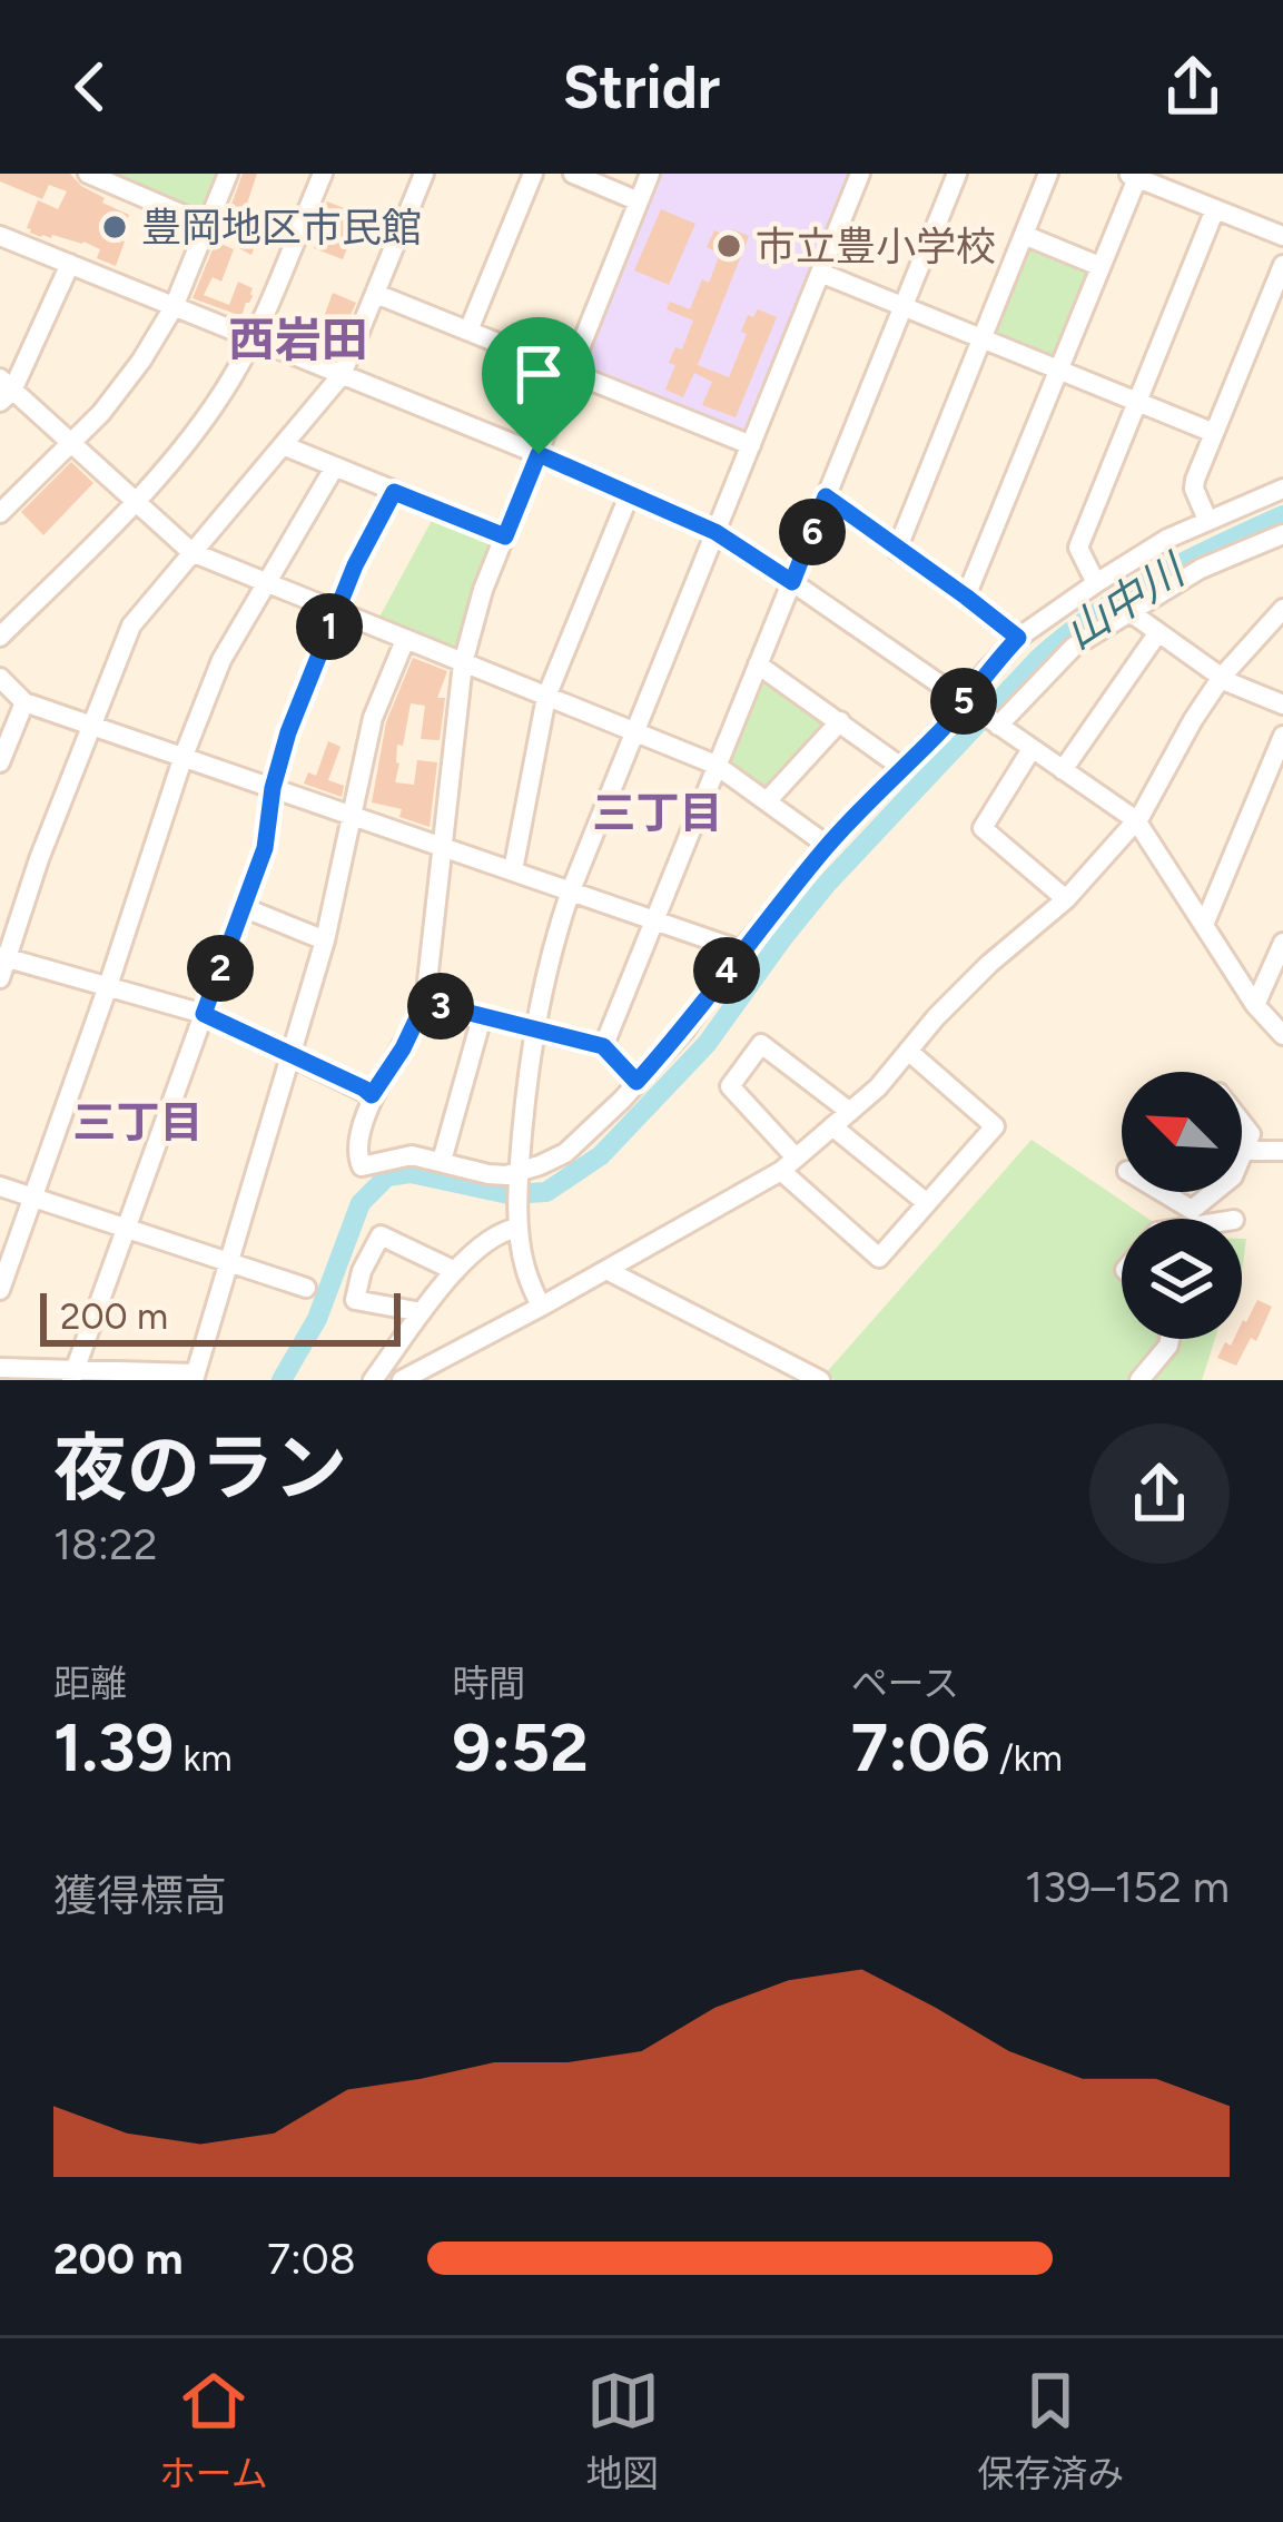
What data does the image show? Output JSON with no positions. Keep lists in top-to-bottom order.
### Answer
{
  "districts": ["西岩田", "三丁目", "三丁目"],
  "water": ["山中川"],
  "places": ["豊岡地区市民館", "市立豊小学校"],
  "scale_bar": "200 m",
  "north": "top left",
  "page": {
    "header": "Stridr",
    "pins": [
      "6",
      "1",
      "5",
      "2",
      "4",
      "3"
    ],
    "scale": "200 m",
    "heading": ["夜のラン", "18:22"],
    "stats": [
      ["距離", "1.39 km"],
      ["時間", "9:52"],
      ["ペース", "7:06 /km"]
    ],
    "chart": ["獲得標高", "139–152 m"],
    "list": [
      {
        "name": "200 m",
        "note": "7:08"
      }
    ],
    "tabs": ["ホーム", "地図", "保存済み"]
  }
}
